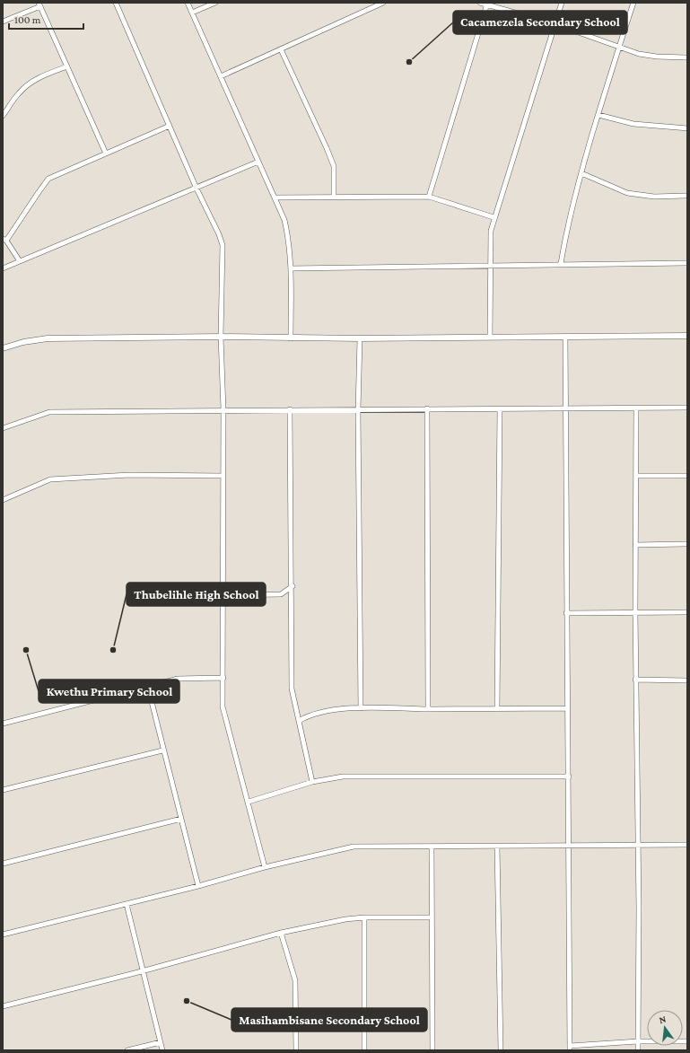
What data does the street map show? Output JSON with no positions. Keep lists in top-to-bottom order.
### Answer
{
  "places": [
    "Cacamezela Secondary School",
    "Kwethu Primary School",
    "Thubelihle High School",
    "Masihambisane Secondary School"
  ],
  "scale_bar": "100 m",
  "north": "top"
}
